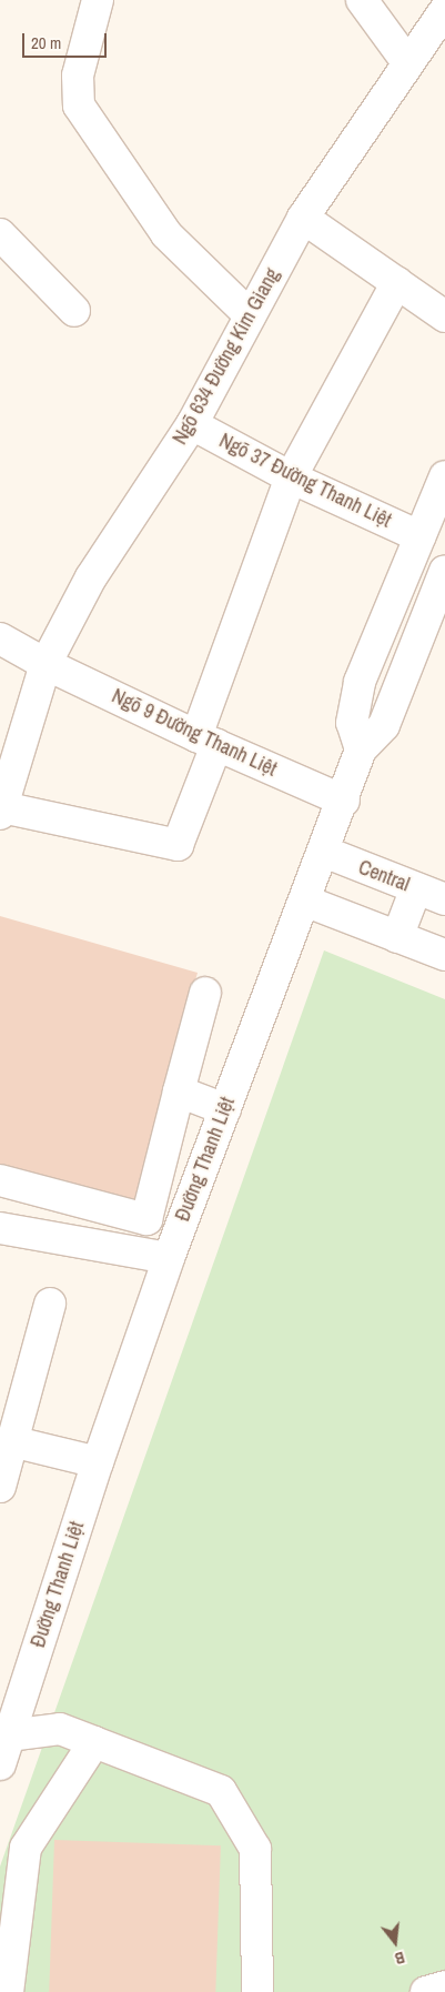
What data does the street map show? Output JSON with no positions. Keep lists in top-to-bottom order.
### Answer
{
  "streets": {
    "street": [
      "Ngõ 634 Đường Kim Giang",
      "Ngõ 37 Đường Thanh Liệt",
      "Ngõ 9 Đường Thanh Liệt",
      "Central",
      "Đường Thanh Liệt"
    ]
  },
  "crossings": [
    ["Ngõ 634 Đường Kim Giang", "Ngõ 37 Đường Thanh Liệt"],
    ["Ngõ 634 Đường Kim Giang", "Ngõ 9 Đường Thanh Liệt"],
    ["Ngõ 9 Đường Thanh Liệt", "Đường Thanh Liệt"],
    ["Central", "Đường Thanh Liệt"]
  ],
  "scale_bar": "20 m",
  "north": "bottom"
}
